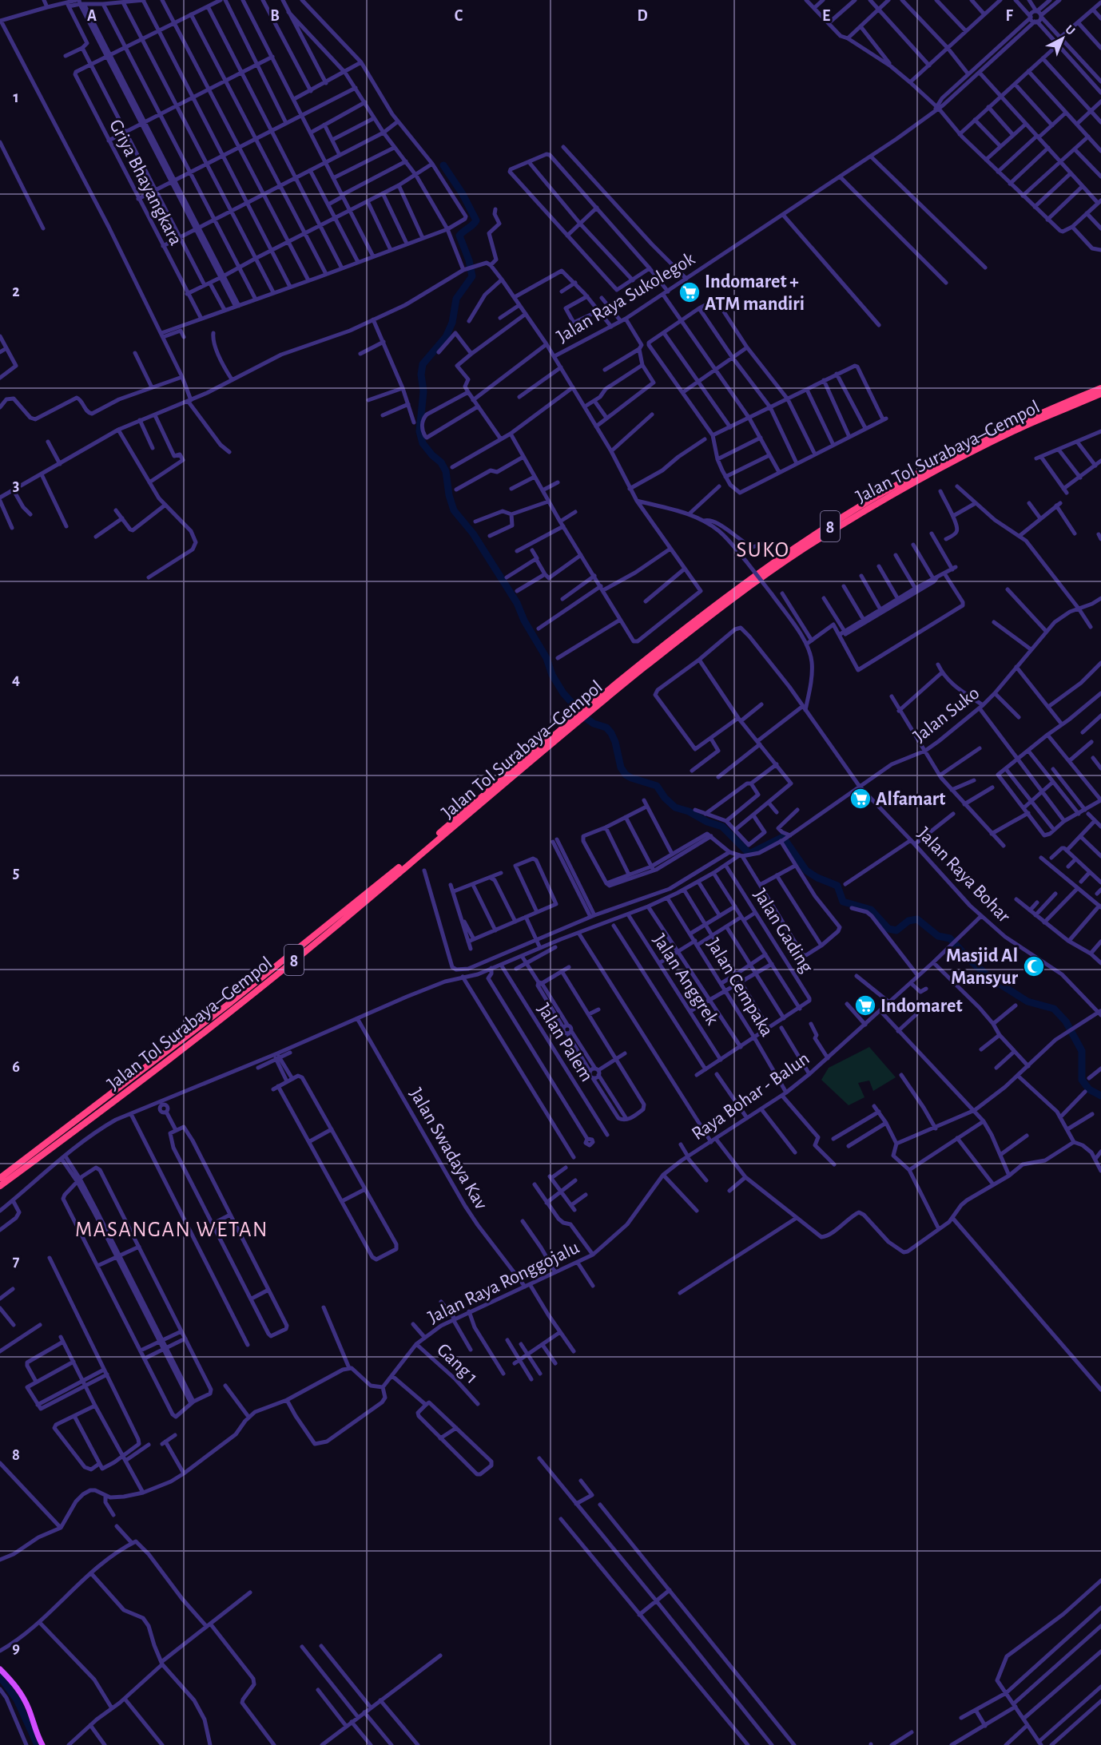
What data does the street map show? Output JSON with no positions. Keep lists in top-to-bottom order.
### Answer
{
  "streets": {
    "highway": ["Jalan Tol Surabaya–Gempol", "8"],
    "street": [
      "Griya Bhayangkara",
      "Jalan Raya Sukolegok",
      "Jalan Suko",
      "Jalan Raya Bohar",
      "Jalan Gading",
      "Jalan Anggrek",
      "Jalan Cempaka",
      "Jalan Palem",
      "Raya Bohar - Balun",
      "Jalan Swadaya Kav",
      "Jalan Raya Ronggojalu",
      "Gang 1"
    ]
  },
  "crossings": [
    ["Jalan Suko", "Jalan Raya Bohar"],
    ["Jalan Suko", "Jalan Gading"],
    ["Jalan Suko", "Jalan Anggrek"],
    ["Jalan Suko", "Jalan Cempaka"],
    ["Jalan Raya Bohar", "Raya Bohar - Balun"],
    ["Jalan Cempaka", "Raya Bohar - Balun"],
    ["Raya Bohar - Balun", "Jalan Raya Ronggojalu"],
    ["Jalan Swadaya Kav", "Jalan Raya Ronggojalu"],
    ["Jalan Raya Ronggojalu", "Gang 1"]
  ],
  "districts": ["SUKO", "MASANGAN WETAN"],
  "places": {
    "supermarket": ["Indomaret + ATM mandiri", "Alfamart", "Indomaret"],
    "mosque": ["Masjid Al Mansyur"]
  },
  "north": "top right",
  "grid": {
    "columns": [
      "A",
      "B",
      "C",
      "D",
      "E",
      "F"
    ],
    "rows": [
      "1",
      "2",
      "3",
      "4",
      "5",
      "6",
      "7",
      "8",
      "9"
    ]
  }
}
